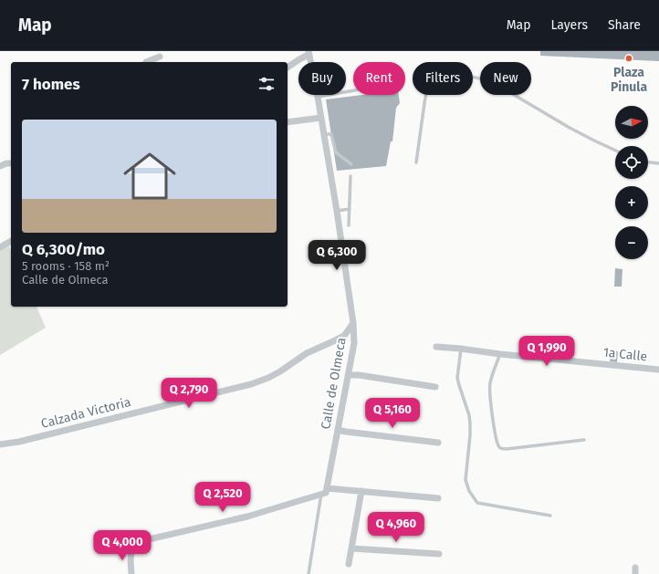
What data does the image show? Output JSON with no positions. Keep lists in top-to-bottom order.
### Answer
{
  "streets": {
    "street": ["1a Calle", "Calle de Olmeca", "Calzada Victoria"]
  },
  "crossings": [
    ["Calle de Olmeca", "Calzada Victoria"]
  ],
  "places": ["Plaza Pinula"],
  "north": "right",
  "page": {
    "header": "Map",
    "nav": ["Map", "Layers", "Share"],
    "chip": [
      "Buy",
      "Rent",
      "Filters",
      "New"
    ],
    "heading": "7 homes",
    "map_buttons": ["+", "−"],
    "list": [
      {
        "name": "Q 6,300/mo",
        "note": "5 rooms · 158 m² · Calle de Olmeca"
      }
    ],
    "price": [
      "Q 6,300",
      "Q 1,990",
      "Q 2,790",
      "Q 5,160",
      "Q 2,520",
      "Q 4,960",
      "Q 4,000"
    ]
  }
}
